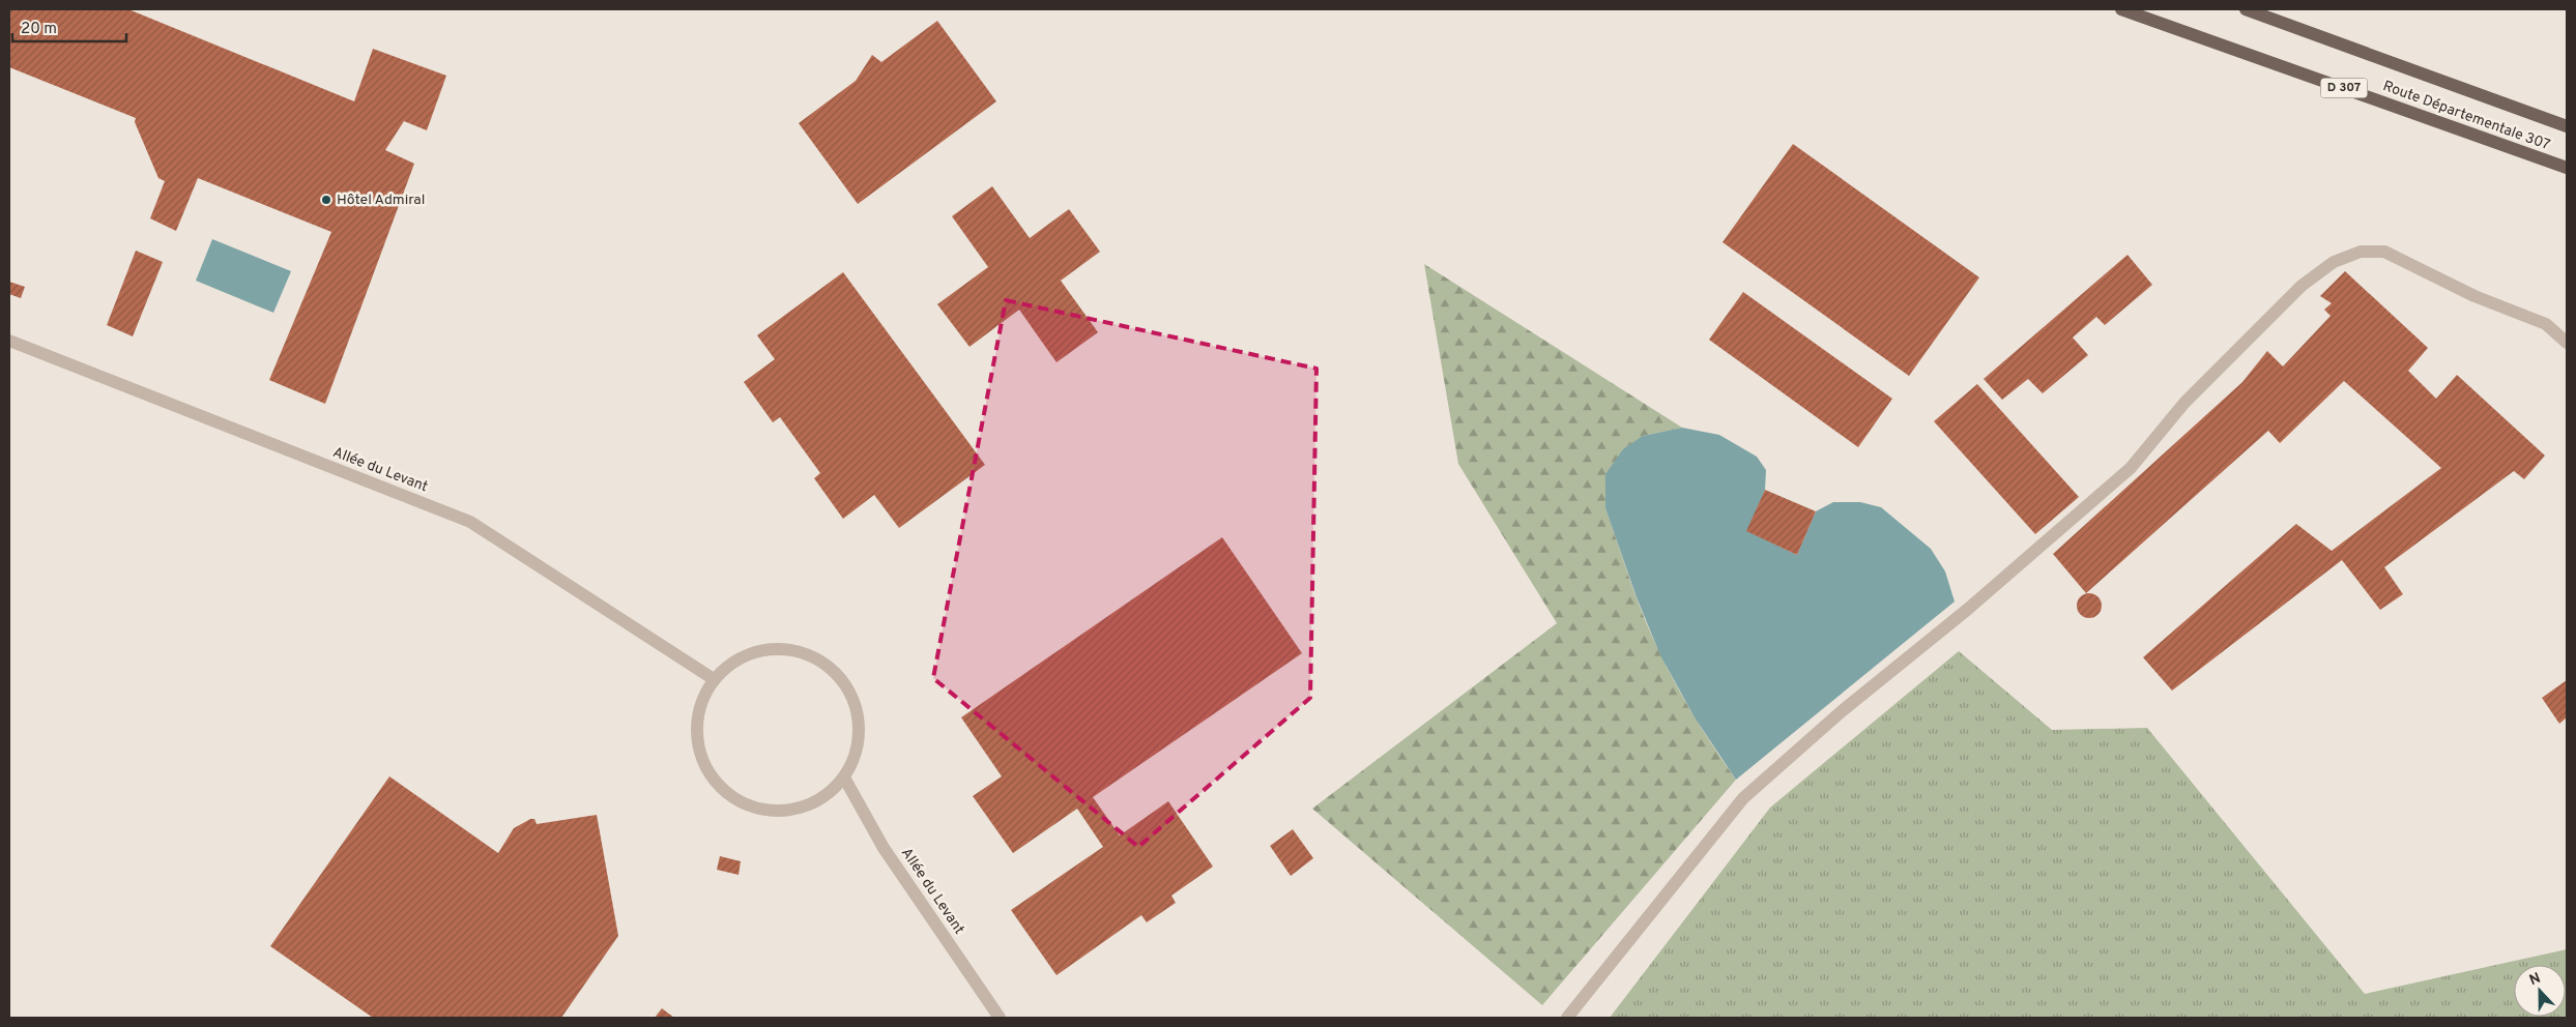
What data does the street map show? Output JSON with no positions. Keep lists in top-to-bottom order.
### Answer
{
  "streets": {
    "main road": ["D 307", "Route Départementale 307"],
    "street": ["Allée du Levant"]
  },
  "places": ["Hôtel Admiral"],
  "scale_bar": "20 m",
  "north": "top"
}
